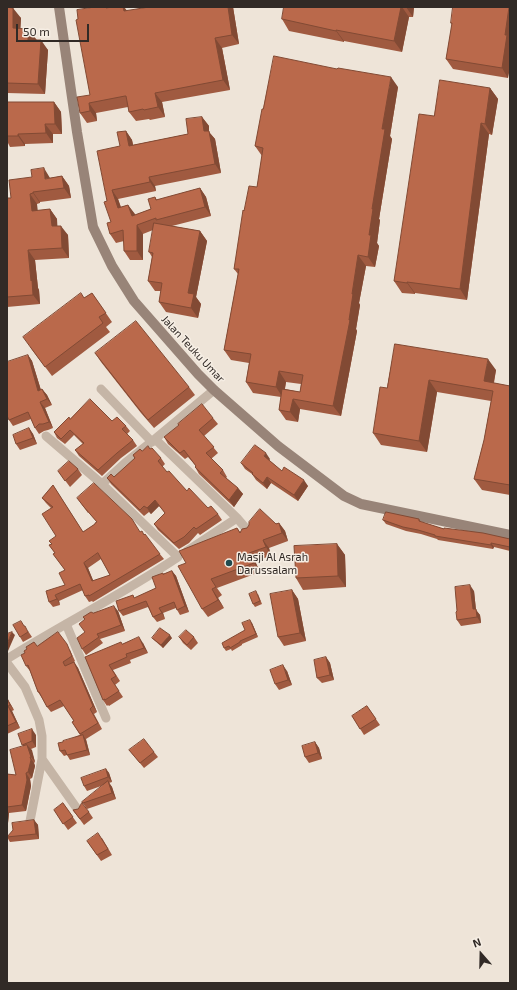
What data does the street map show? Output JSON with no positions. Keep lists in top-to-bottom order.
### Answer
{
  "streets": {
    "main road": ["Jalan Teuku Umar"]
  },
  "places": ["Masji Al Asrah Darussalam"],
  "scale_bar": "50 m",
  "north": "top"
}
